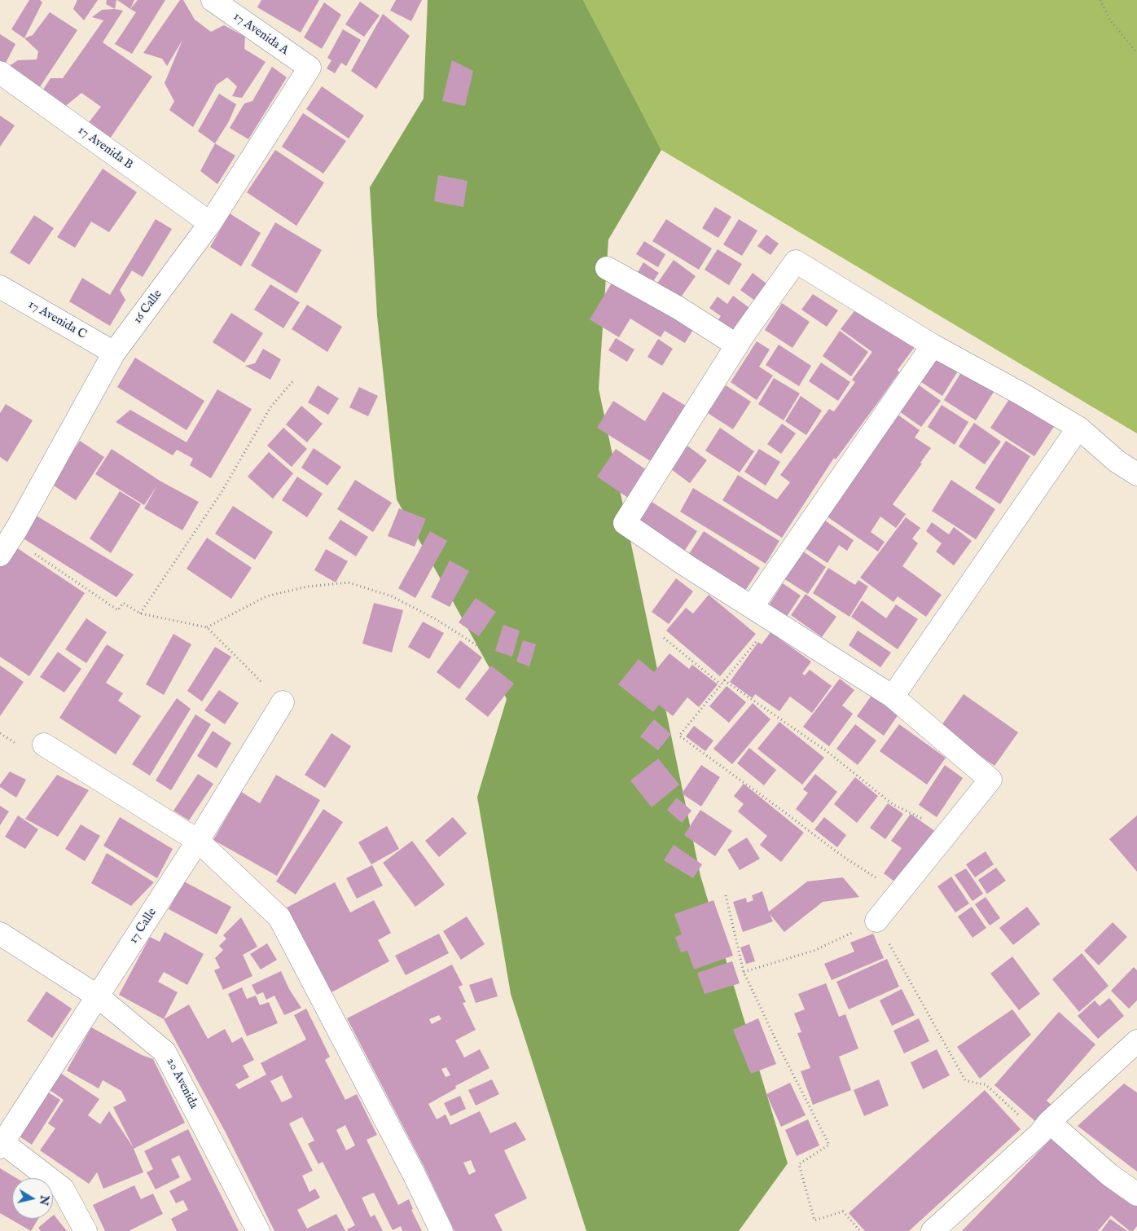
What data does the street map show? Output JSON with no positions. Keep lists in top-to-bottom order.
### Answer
{
  "streets": {
    "street": [
      "17 Avenida A",
      "17 Avenida B",
      "16 Calle",
      "17 Avenida C",
      "17 Calle",
      "20 Avenida"
    ]
  },
  "crossings": [
    ["17 Avenida A", "16 Calle"],
    ["17 Avenida B", "16 Calle"],
    ["16 Calle", "17 Avenida C"],
    ["17 Calle", "20 Avenida"]
  ],
  "north": "right"
}
